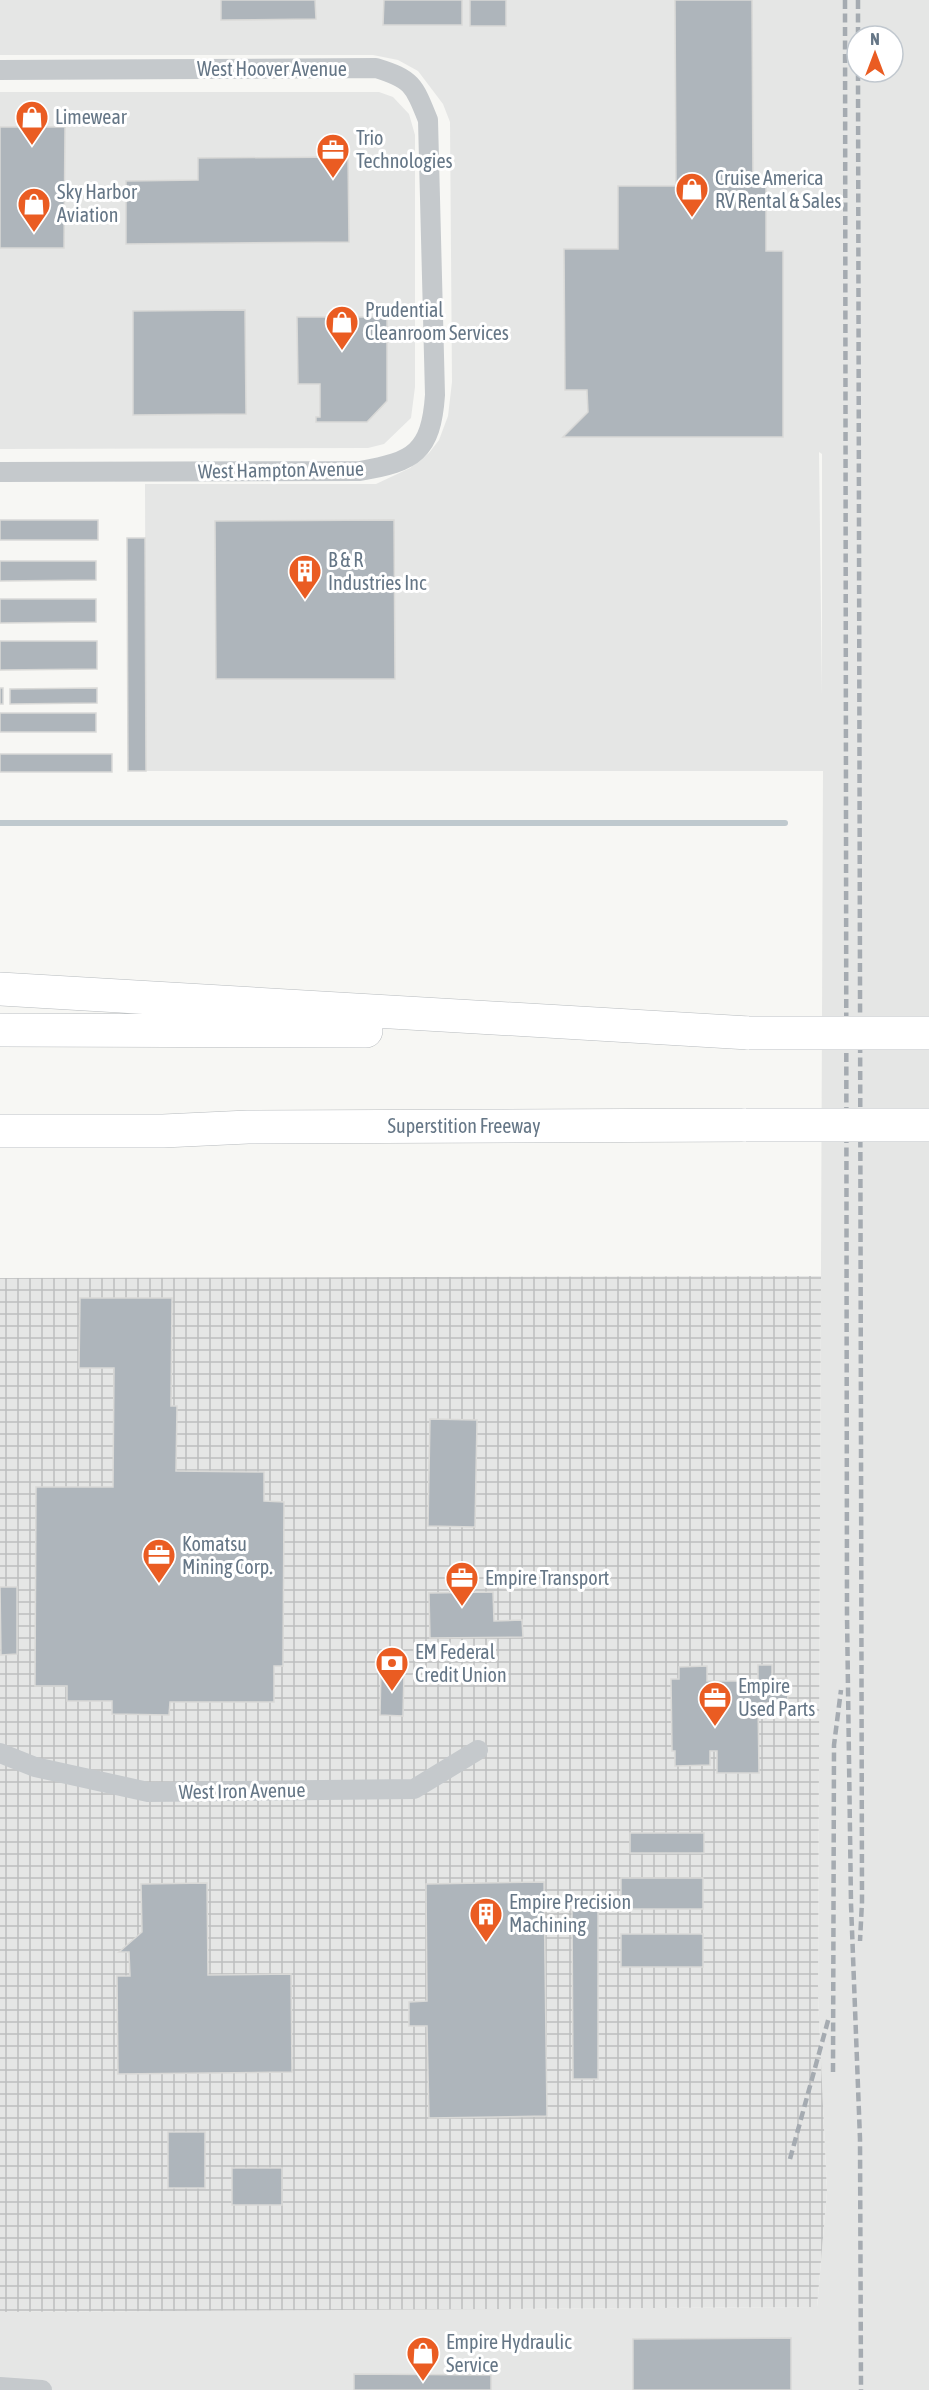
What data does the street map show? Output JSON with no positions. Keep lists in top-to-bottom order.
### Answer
{
  "streets": {
    "highway": ["Superstition Freeway"],
    "street": ["West Hoover Avenue", "West Hampton Avenue", "West Iron Avenue"]
  },
  "crossings": [
    ["West Hoover Avenue", "West Hampton Avenue"]
  ],
  "places": {
    "shop": [
      "Limewear",
      "Cruise America RV Rental & Sales",
      "Sky Harbor Aviation",
      "Prudential Cleanroom Services",
      "Empire Hydraulic Service"
    ],
    "office": [
      "Trio Technologies",
      "Komatsu Mining Corp.",
      "Empire Transport",
      "Empire Used Parts"
    ],
    "building": ["B & R Industries Inc", "Empire Precision Machining"],
    "bank": ["EM Federal Credit Union"]
  },
  "north": "top"
}
